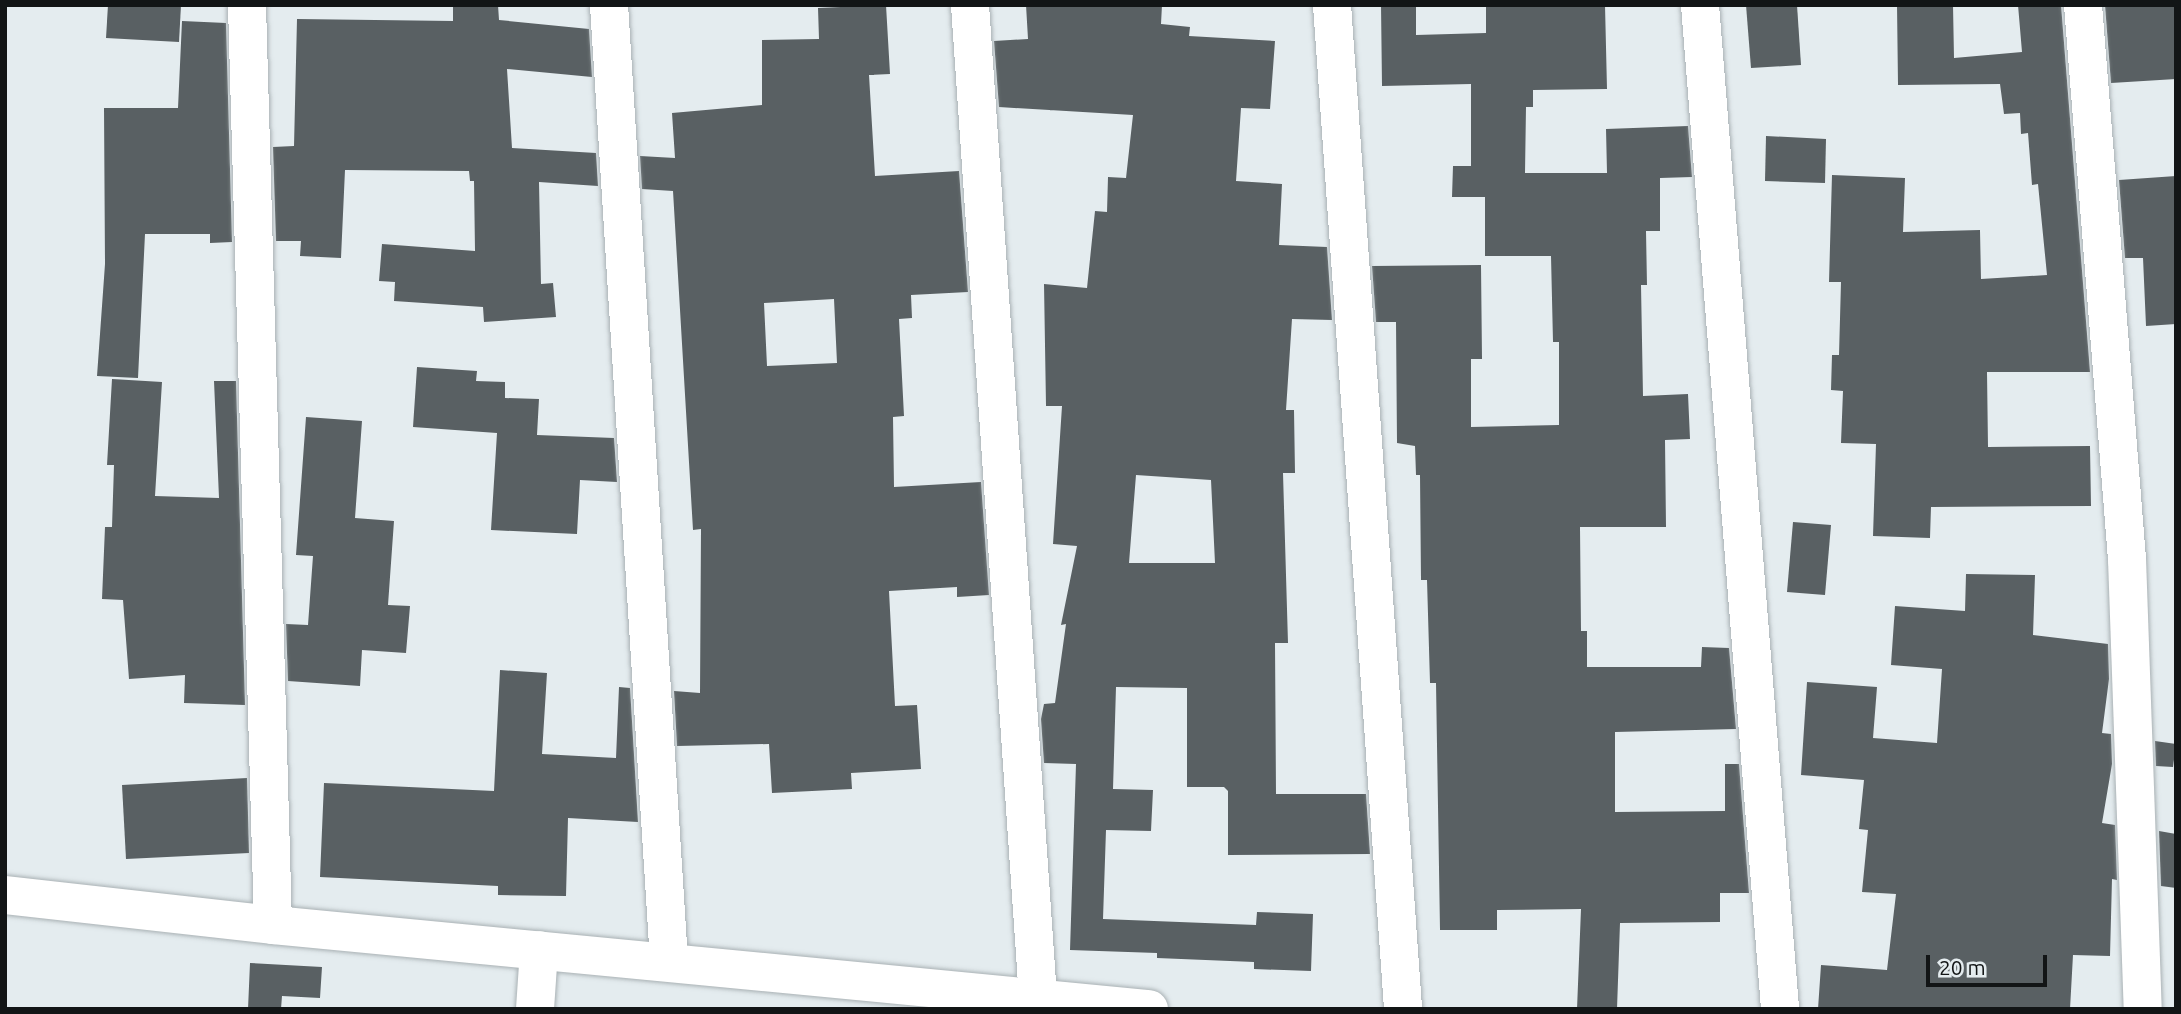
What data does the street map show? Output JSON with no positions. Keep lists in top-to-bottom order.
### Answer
{
  "scale_bar": "20 m"
}
